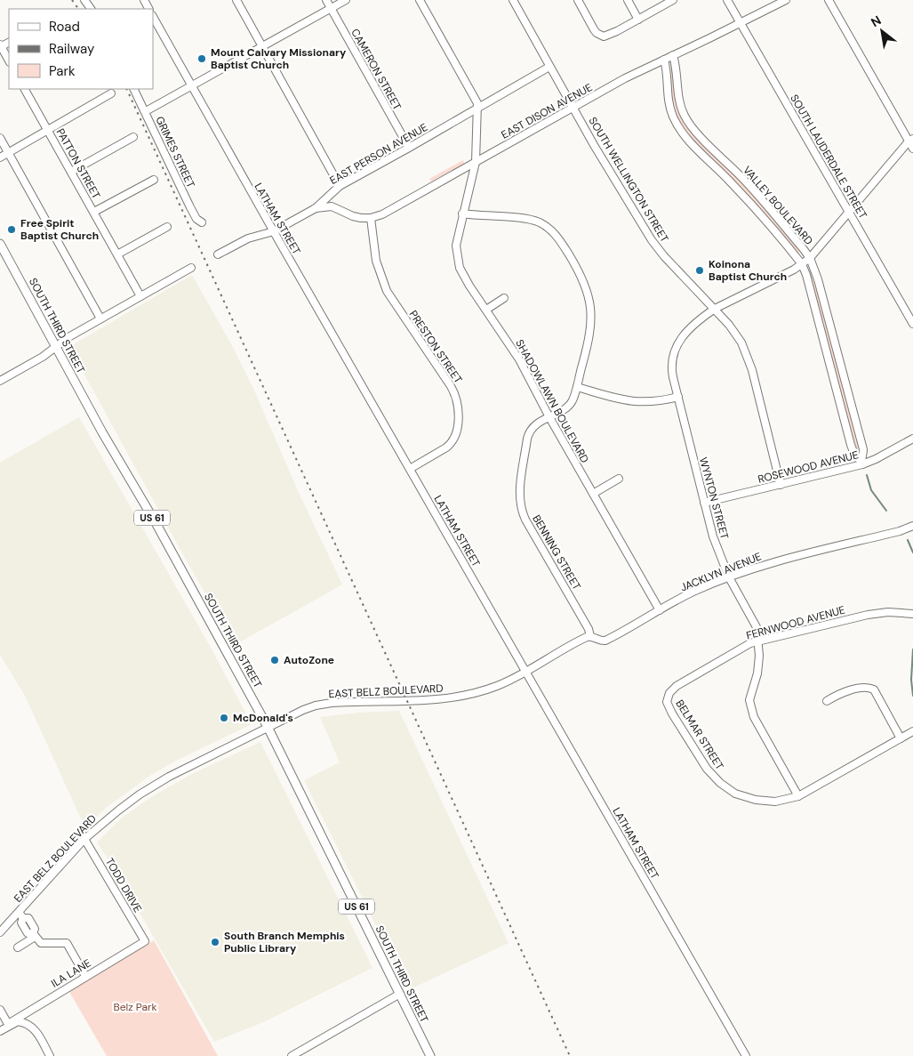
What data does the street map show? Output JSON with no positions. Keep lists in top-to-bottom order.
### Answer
{
  "streets": {
    "main road": ["SOUTH THIRD STREET", "US 61"],
    "street": [
      "CAMERON STREET",
      "EAST DISON AVENUE",
      "GRIMES STREET",
      "EAST PERSON AVENUE",
      "SOUTH LAUDERDALE STREET",
      "PATTON STREET",
      "SOUTH WELLINGTON STREET",
      "VALLEY BOULEVARD",
      "LATHAM STREET",
      "PRESTON STREET",
      "SHADOWLAWN BOULEVARD",
      "ROSEWOOD AVENUE",
      "WYNTON STREET",
      "BENNING STREET",
      "JACKLYN AVENUE",
      "FERNWOOD AVENUE",
      "EAST BELZ BOULEVARD",
      "BELMAR STREET",
      "TODD DRIVE",
      "ILA LANE"
    ]
  },
  "crossings": [
    ["CAMERON STREET", "EAST PERSON AVENUE"],
    ["EAST DISON AVENUE", "EAST PERSON AVENUE"],
    ["EAST DISON AVENUE", "SOUTH LAUDERDALE STREET"],
    ["EAST DISON AVENUE", "SOUTH WELLINGTON STREET"],
    ["EAST DISON AVENUE", "VALLEY BOULEVARD"],
    ["EAST DISON AVENUE", "PRESTON STREET"],
    ["EAST DISON AVENUE", "SHADOWLAWN BOULEVARD"],
    ["EAST PERSON AVENUE", "SOUTH WELLINGTON STREET"],
    ["EAST PERSON AVENUE", "LATHAM STREET"],
    ["EAST PERSON AVENUE", "SHADOWLAWN BOULEVARD"],
    ["SOUTH LAUDERDALE STREET", "WYNTON STREET"],
    ["SOUTH WELLINGTON STREET", "ROSEWOOD AVENUE"],
    ["SOUTH WELLINGTON STREET", "WYNTON STREET"],
    ["VALLEY BOULEVARD", "ROSEWOOD AVENUE"],
    ["VALLEY BOULEVARD", "WYNTON STREET"],
    ["LATHAM STREET", "PRESTON STREET"],
    ["LATHAM STREET", "EAST BELZ BOULEVARD"],
    ["SOUTH THIRD STREET", "EAST BELZ BOULEVARD"],
    ["SHADOWLAWN BOULEVARD", "BENNING STREET"],
    ["SHADOWLAWN BOULEVARD", "JACKLYN AVENUE"],
    ["ROSEWOOD AVENUE", "WYNTON STREET"],
    ["WYNTON STREET", "JACKLYN AVENUE"],
    ["WYNTON STREET", "FERNWOOD AVENUE"],
    ["WYNTON STREET", "BELMAR STREET"],
    ["BENNING STREET", "JACKLYN AVENUE"],
    ["FERNWOOD AVENUE", "BELMAR STREET"],
    ["EAST BELZ BOULEVARD", "TODD DRIVE"],
    ["TODD DRIVE", "ILA LANE"]
  ],
  "parks": ["Belz Park"],
  "places": [
    "Mount Calvary Missionary Baptist Church",
    "Free Spirit Baptist Church",
    "Koinona Baptist Church",
    "AutoZone",
    "McDonald's",
    "South Branch Memphis Public Library"
  ],
  "legend": ["Road", "Railway", "Park"],
  "north": "top left"
}
